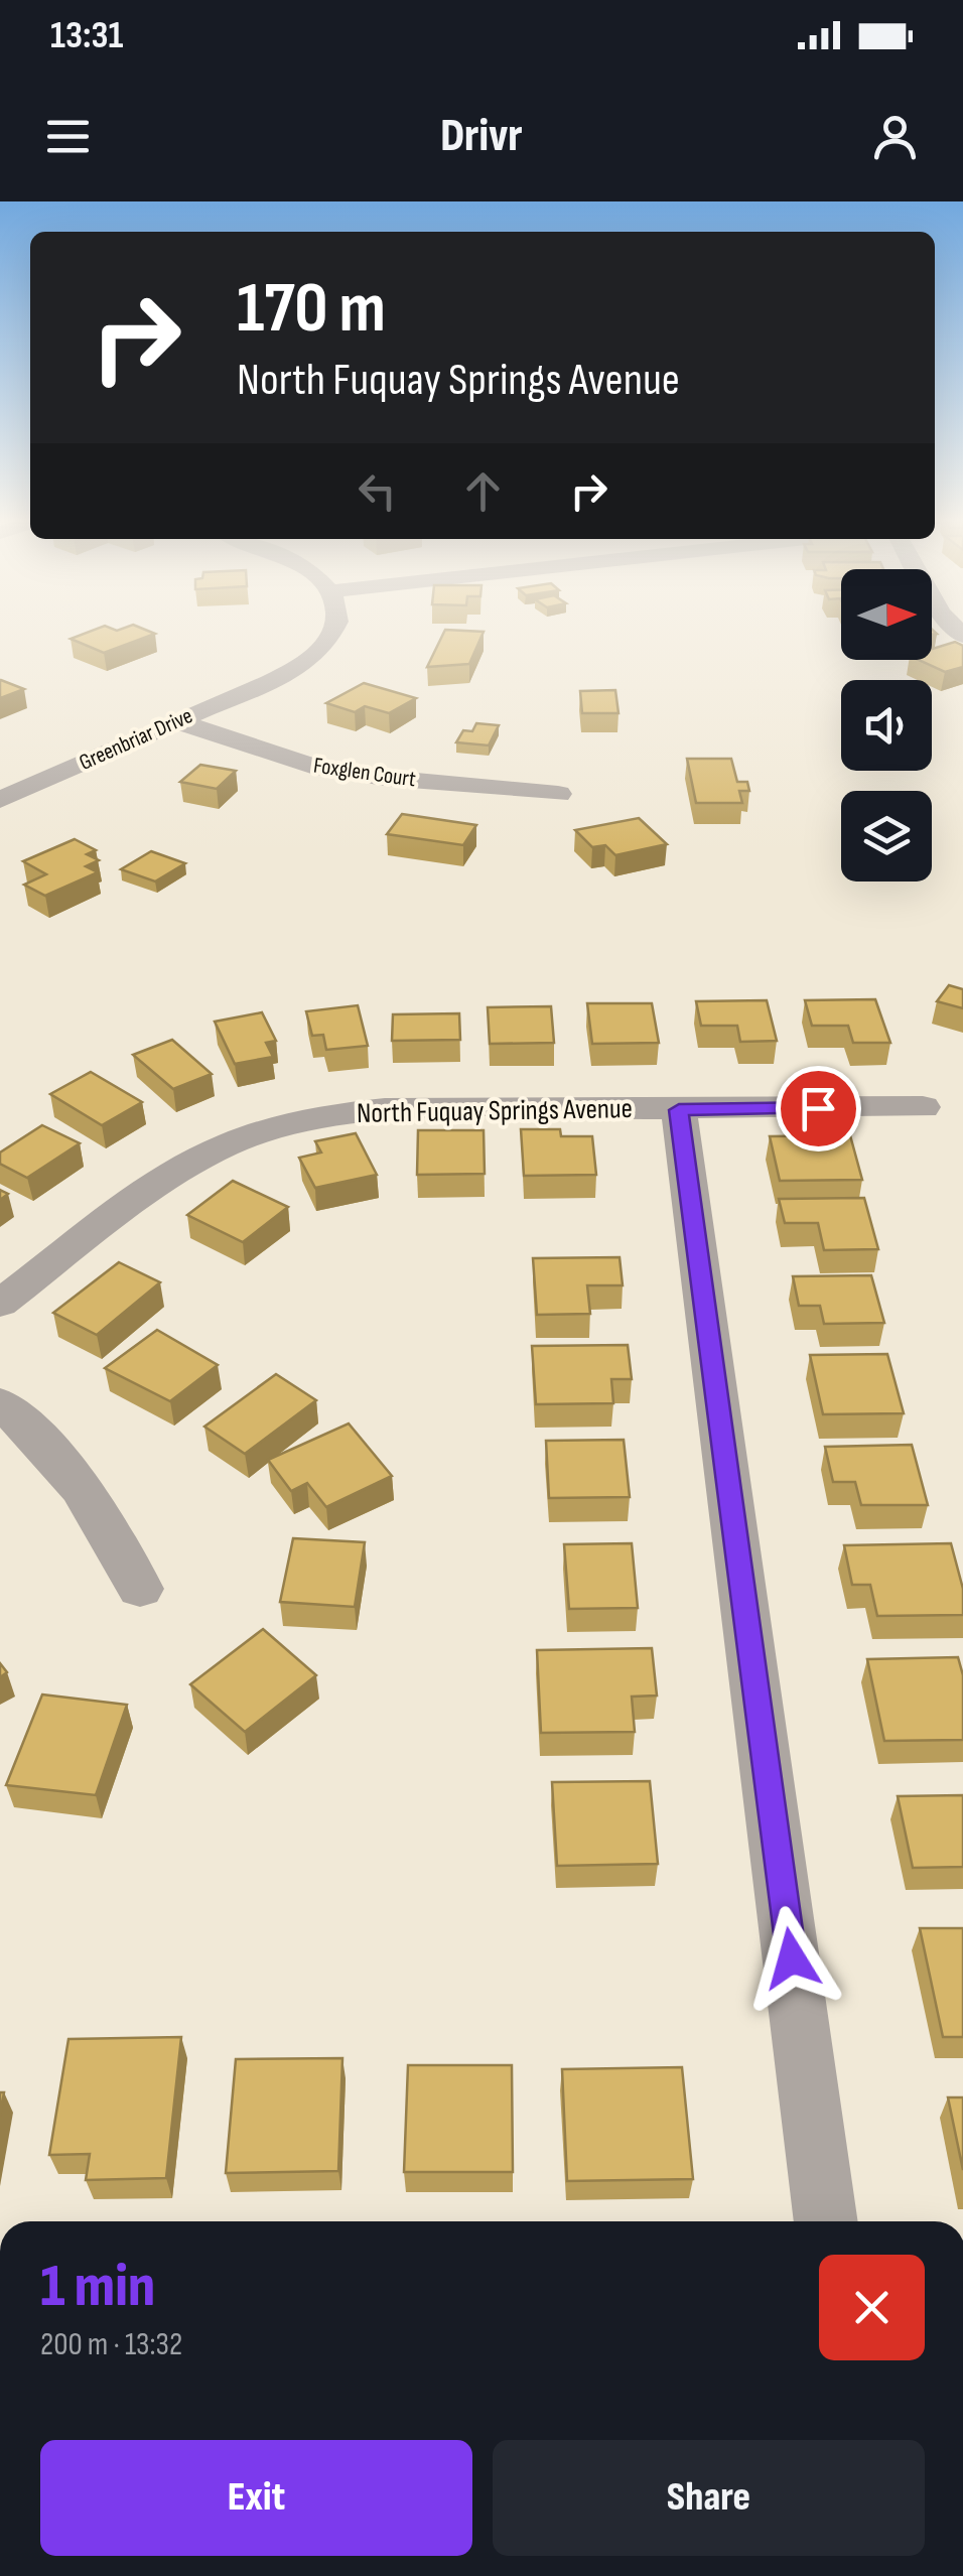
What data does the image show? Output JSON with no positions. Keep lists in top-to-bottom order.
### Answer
{
  "streets": {
    "street": ["Greenbriar Drive", "Foxglen Court", "North Fuquay Springs Avenue"]
  },
  "crossings": [
    ["Greenbriar Drive", "Foxglen Court"]
  ],
  "north": "right",
  "page": {
    "status": "13:31",
    "header": "Drivr",
    "turn": ["170 m", "North Fuquay Springs Avenue"],
    "heading": ["1 min", "200 m · 13:32"],
    "buttons": ["Exit", "Share"]
  }
}
